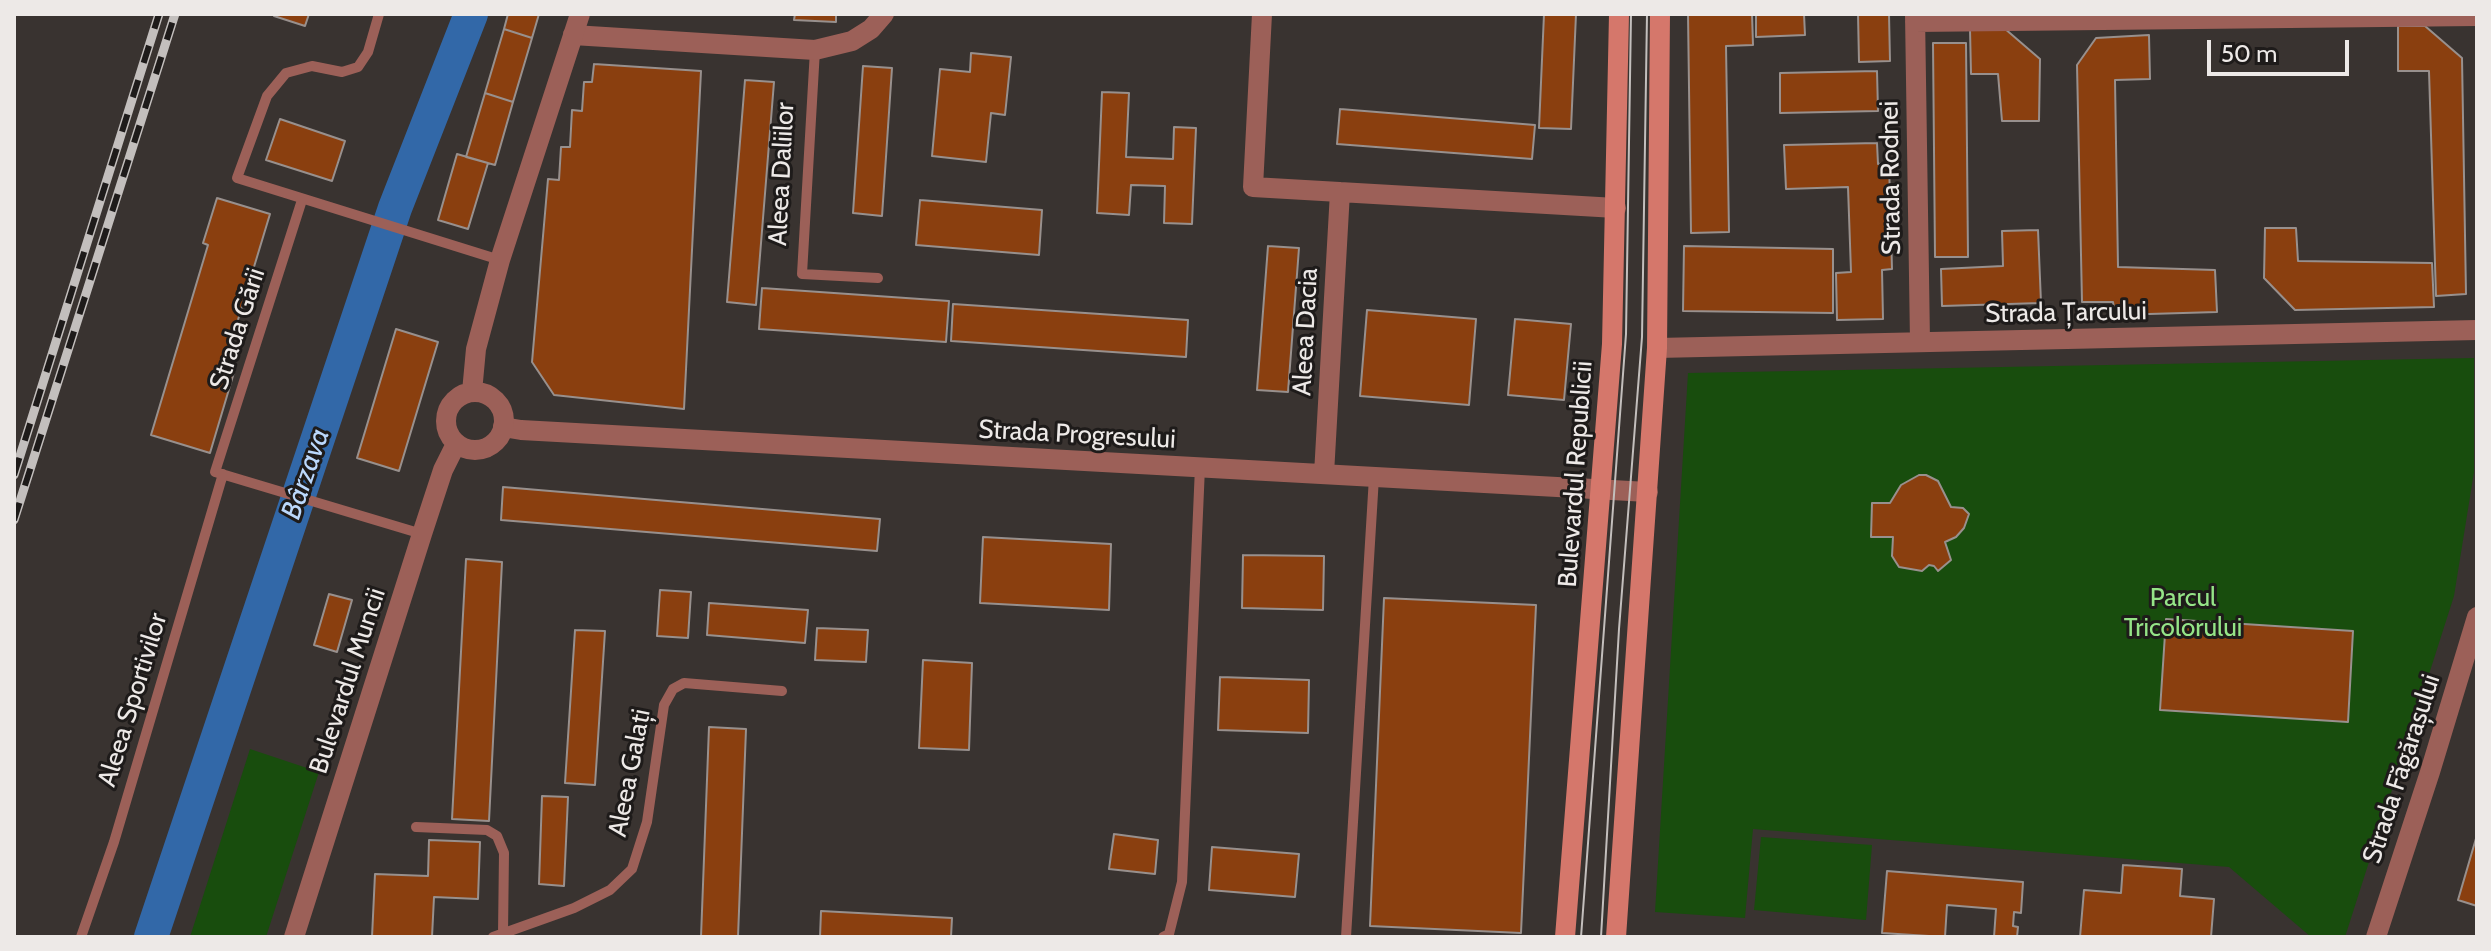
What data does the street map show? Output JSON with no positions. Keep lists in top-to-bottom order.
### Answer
{
  "streets": {
    "main road": ["Bulevardul Republicii"],
    "street": [
      "Strada Rodnei",
      "Strada Țarcului",
      "Aleea Dacia",
      "Strada Progresului",
      "Bulevardul Muncii",
      "Strada Făgărașului"
    ],
    "lane": [
      "Aleea Daliilor",
      "Strada Gării",
      "Aleea Sportivilor",
      "Aleea Galați"
    ]
  },
  "crossings": [
    ["Strada Rodnei", "Strada Țarcului"],
    ["Strada Gării", "Aleea Sportivilor"],
    ["Aleea Dacia", "Strada Progresului"],
    ["Strada Progresului", "Bulevardul Republicii"],
    ["Strada Progresului", "Bulevardul Muncii"]
  ],
  "water": ["Bârzava"],
  "parks": ["Parcul Tricolorului"],
  "scale_bar": "50 m"
}
